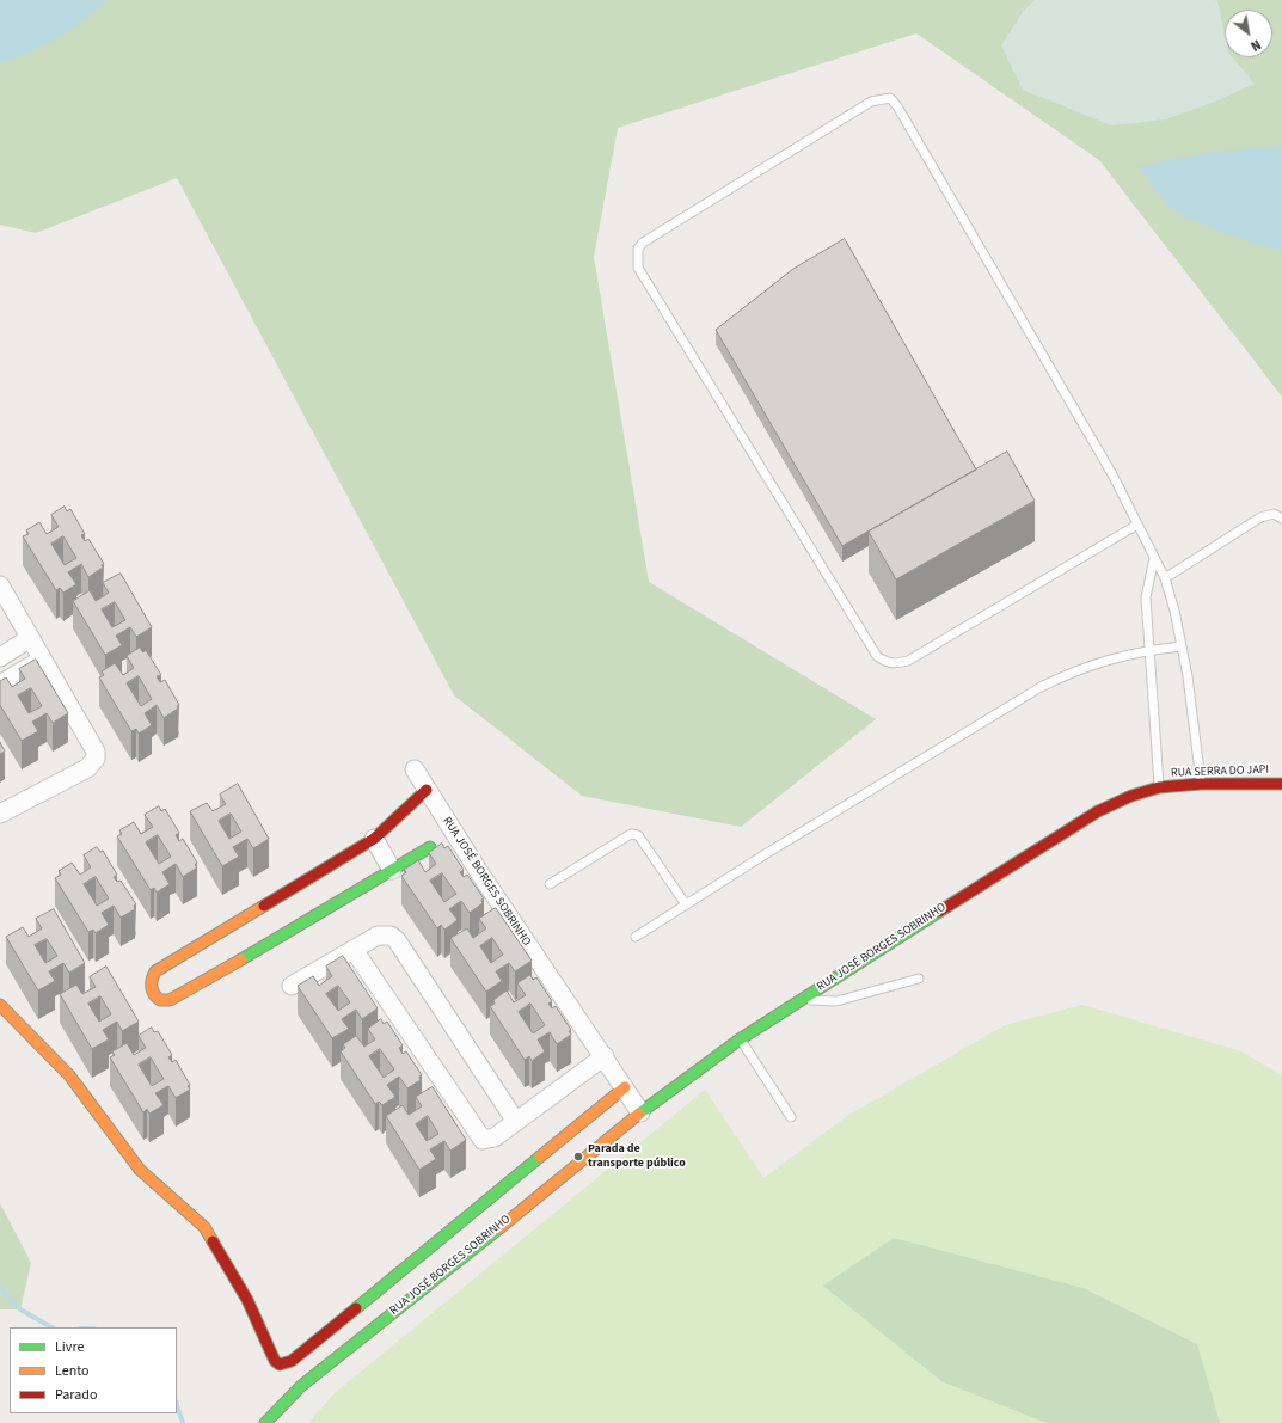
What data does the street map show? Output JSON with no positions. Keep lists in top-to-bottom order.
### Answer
{
  "streets": {
    "street": ["RUA SERRA DO JAPI", "RUA JOSÉ BORGES SOBRINHO"]
  },
  "crossings": [
    ["RUA SERRA DO JAPI", "RUA JOSÉ BORGES SOBRINHO"]
  ],
  "places": ["Parada de transporte público"],
  "legend": ["Livre", "Lento", "Parado"],
  "north": "bottom right"
}
